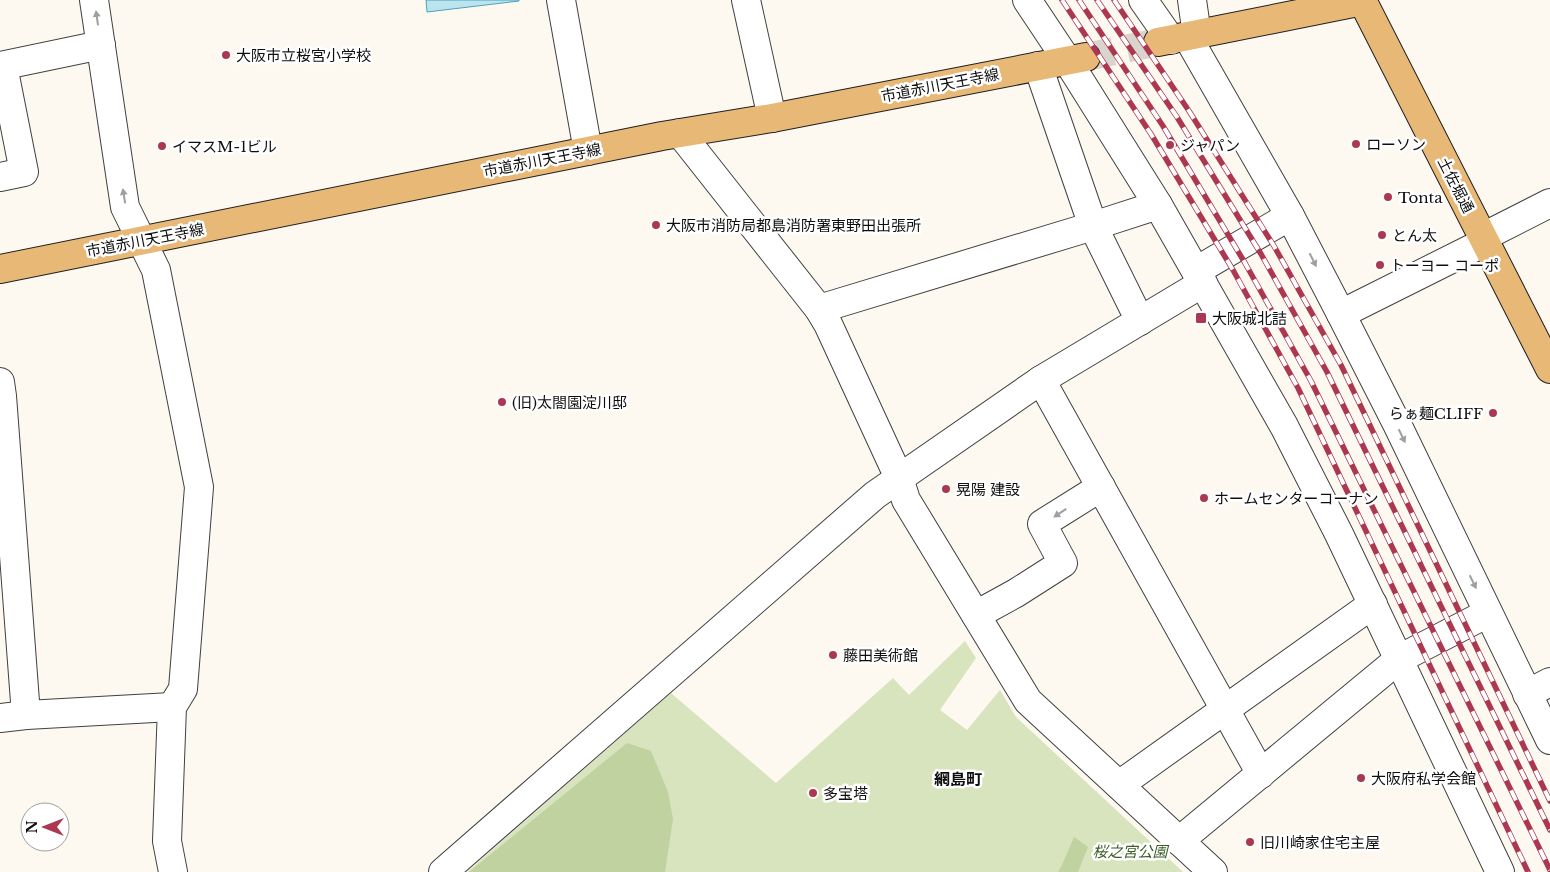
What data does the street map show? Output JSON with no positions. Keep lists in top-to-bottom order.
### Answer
{
  "streets": {
    "main road": ["市道赤川天王寺線", "土佐堀通"]
  },
  "districts": ["網島町"],
  "parks": ["桜之宮公園"],
  "places": {
    "other": [
      "大阪市立桜宮小学校",
      "ローソン",
      "ジャパン",
      "イマスM-1ビル",
      "Tonta",
      "大阪市消防局都島消防署東野田出張所",
      "とん太",
      "トーヨー コーポ",
      "(旧)太閤園淀川邸",
      "らぁ麺CLIFF",
      "晃陽 建設",
      "ホームセンターコーナン",
      "藤田美術館",
      "大阪府私学会館",
      "多宝塔",
      "旧川崎家住宅主屋"
    ],
    "transit": ["大阪城北詰"]
  },
  "north": "left"
}
